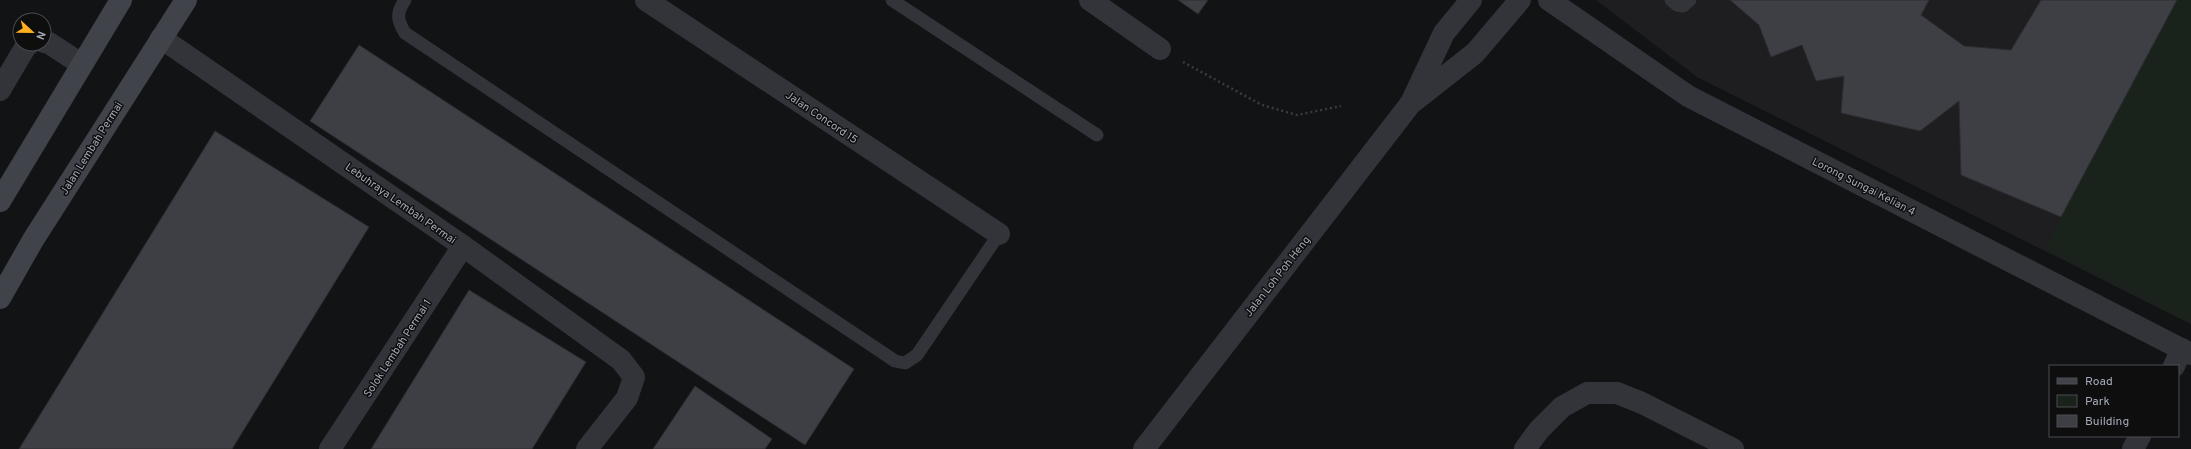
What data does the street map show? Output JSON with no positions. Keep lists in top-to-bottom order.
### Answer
{
  "streets": {
    "main road": ["Jalan Lembah Permai"],
    "street": [
      "Jalan Concord 15",
      "Lorong Sungai Kelian 4",
      "Lebuhraya Lembah Permai",
      "Jalan Loh Poh Heng",
      "Solok Lembah Permai 1"
    ]
  },
  "crossings": [
    ["Jalan Lembah Permai", "Lebuhraya Lembah Permai"],
    ["Lebuhraya Lembah Permai", "Solok Lembah Permai 1"]
  ],
  "legend": ["Road", "Park", "Building"],
  "north": "right"
}
